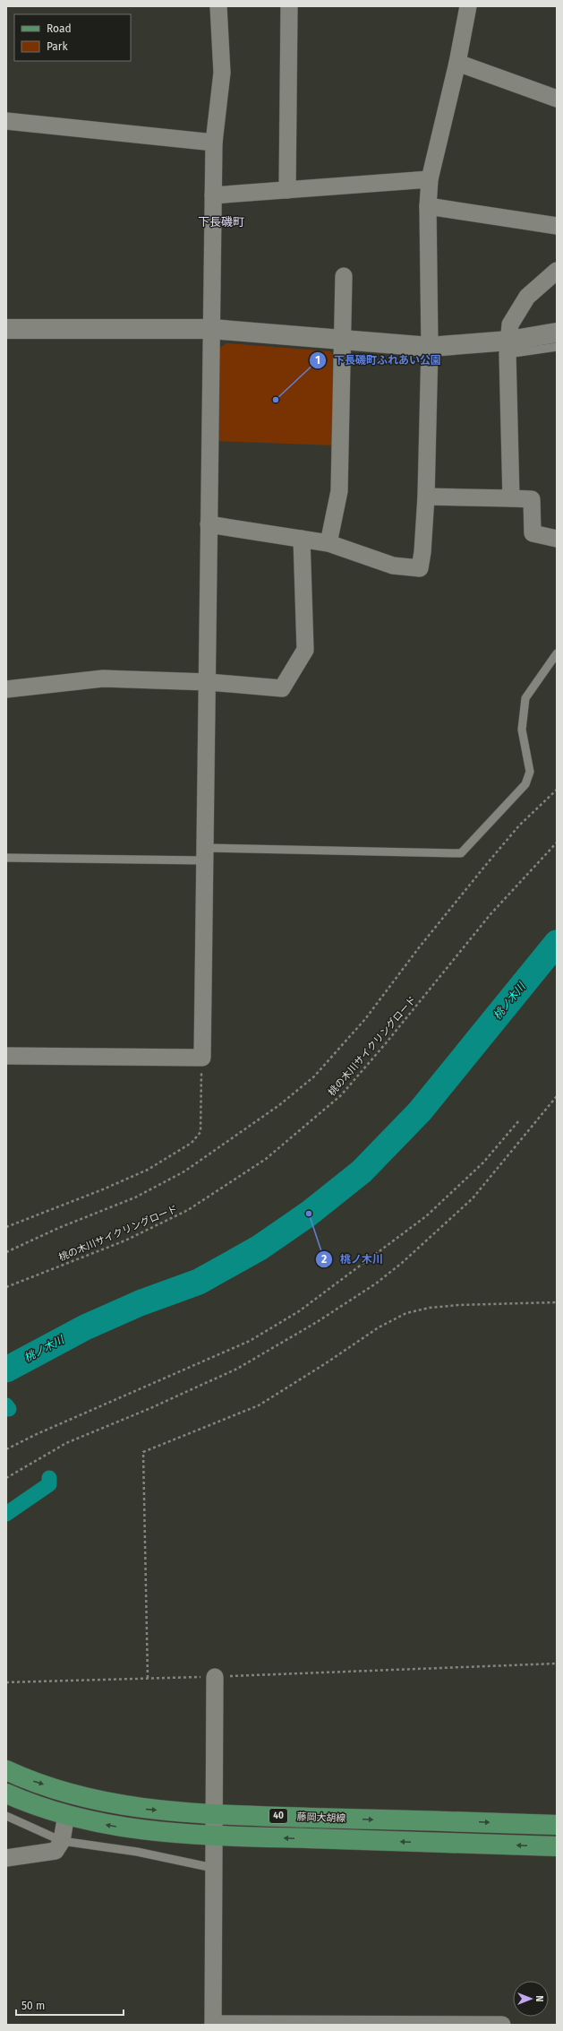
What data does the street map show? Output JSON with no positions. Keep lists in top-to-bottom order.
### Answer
{
  "streets": {
    "main road": ["40", "藤岡大胡線"],
    "path": ["桃の木川サイクリングロード"]
  },
  "districts": ["下長磯町"],
  "water": ["桃ノ木川"],
  "places": ["下長磯町ふれあい公園", "桃ノ木川"],
  "legend": ["Road", "Park"],
  "scale_bar": "50 m",
  "north": "right"
}
